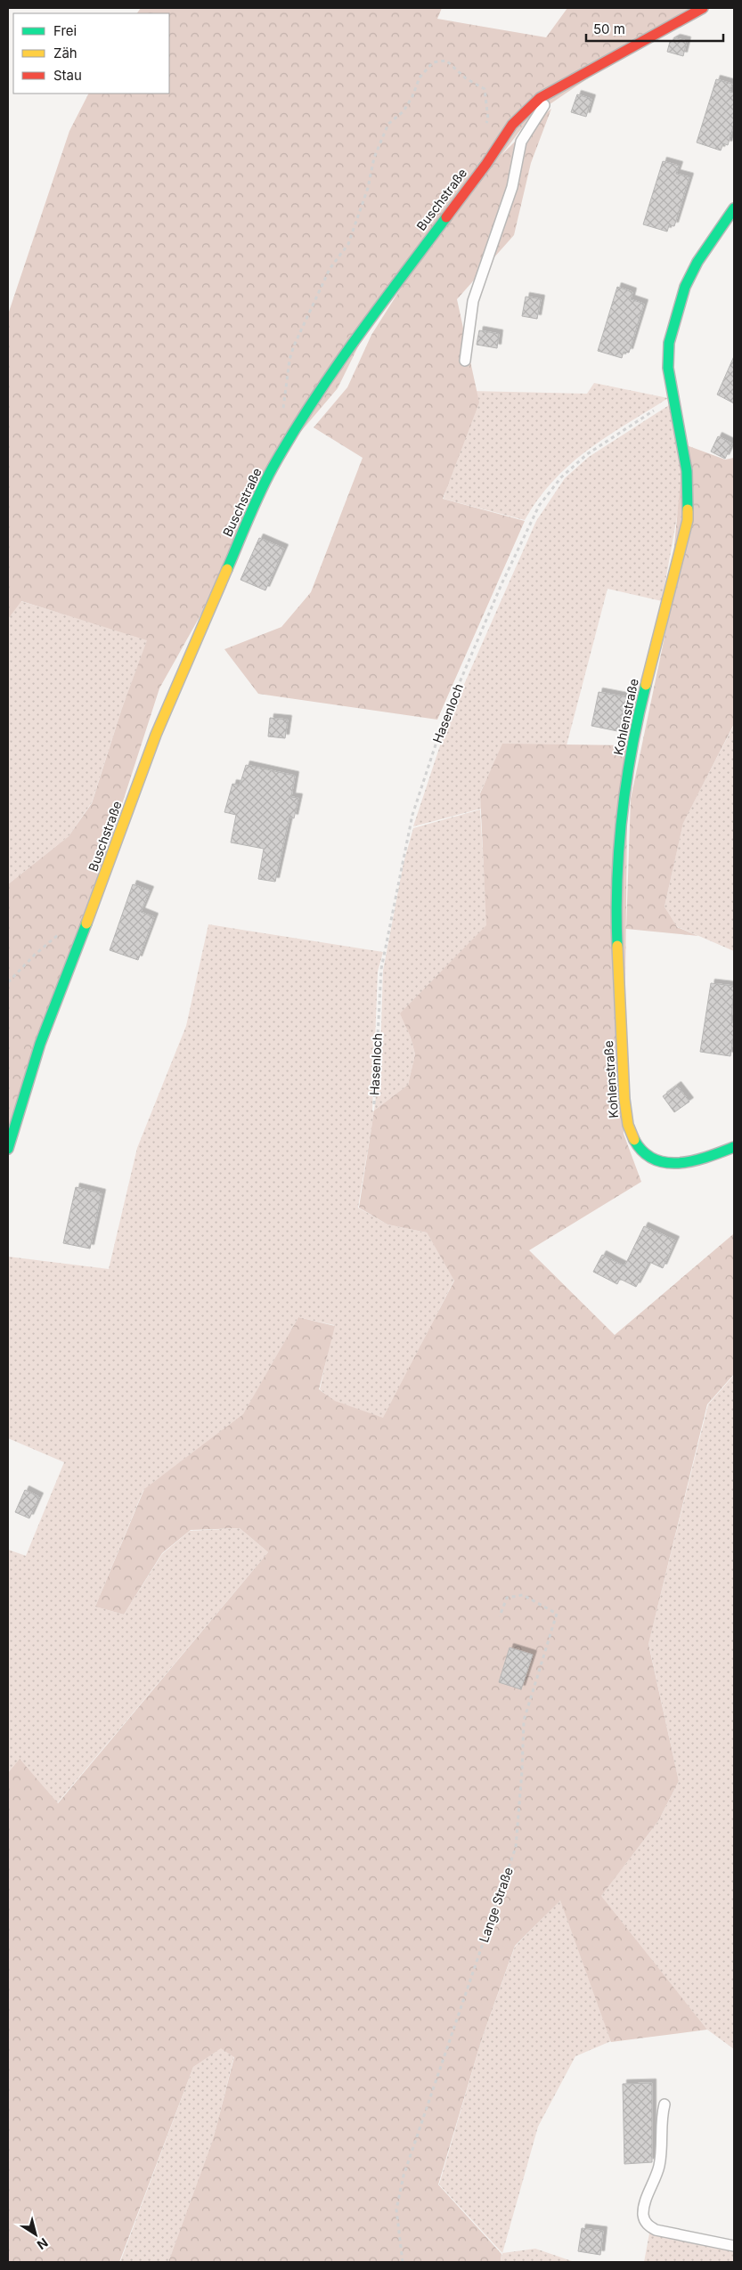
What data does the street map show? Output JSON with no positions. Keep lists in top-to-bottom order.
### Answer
{
  "streets": {
    "street": ["Buschstraße", "Kohlenstraße"],
    "path": ["Hasenloch", "Lange Straße"]
  },
  "crossings": [
    ["Hasenloch", "Kohlenstraße"]
  ],
  "legend": ["Frei", "Zäh", "Stau"],
  "scale_bar": "50 m",
  "north": "bottom right"
}
